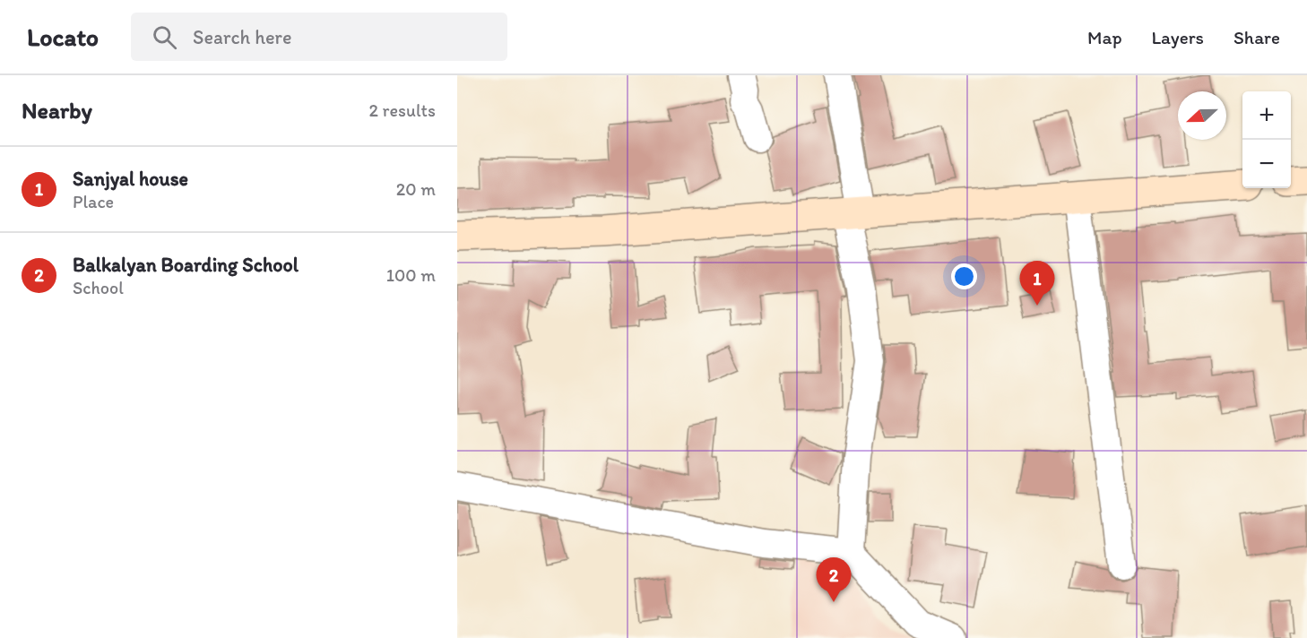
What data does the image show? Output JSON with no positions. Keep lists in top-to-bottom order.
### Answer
{
  "north": "left",
  "page": {
    "header": "Locato",
    "search": "Search here",
    "nav": ["Map", "Layers", "Share"],
    "heading": ["Nearby", "2 results"],
    "map_buttons": ["+", "−"],
    "list": [
      {
        "mark": "1",
        "name": "Sanjyal house",
        "note": "Place",
        "value": "20 m"
      },
      {
        "mark": "2",
        "name": "Balkalyan Boarding School",
        "note": "School",
        "value": "100 m"
      }
    ],
    "pins": ["1", "2"]
  }
}
